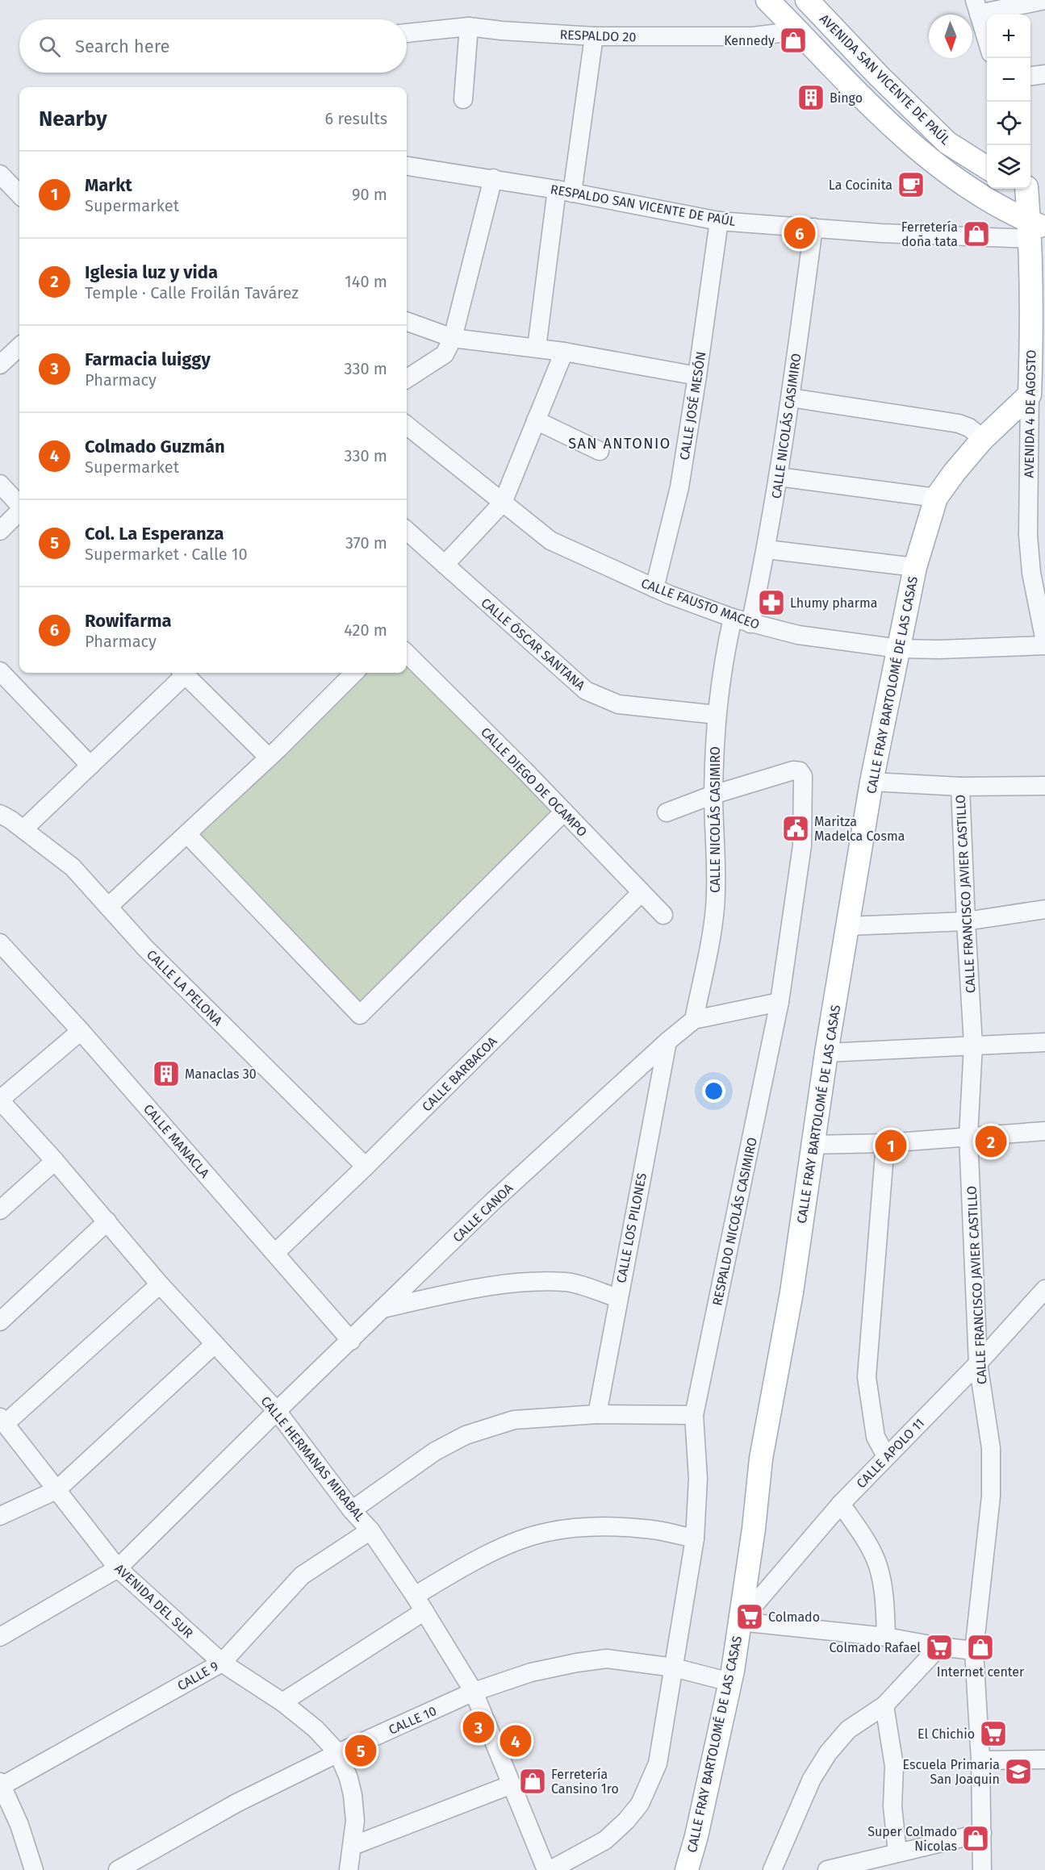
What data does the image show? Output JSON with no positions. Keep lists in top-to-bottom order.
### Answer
{
  "streets": {
    "main road": ["AVENIDA SAN VICENTE DE PAÚL", "AVENIDA 4 DE AGOSTO", "CALLE FRAY BARTOLOMÉ DE LAS CASAS"],
    "street": [
      "RESPALDO 20",
      "RESPALDO SAN VICENTE DE PAÚL",
      "CALLE JOSÉ MESÓN",
      "CALLE NICOLÁS CASIMIRO",
      "CALLE FAUSTO MACEO",
      "CALLE ÓSCAR SANTANA",
      "CALLE DIEGO DE OCAMPO",
      "CALLE FRANCISCO JAVIER CASTILLO",
      "CALLE LA PELONA",
      "CALLE BARBACOA",
      "CALLE MANACLA",
      "CALLE CANOA",
      "RESPALDO NICOLÁS CASIMIRO",
      "CALLE LOS PILONES",
      "CALLE APOLO 11",
      "CALLE HERMANAS MIRABAL",
      "AVENIDA DEL SUR",
      "CALLE 9",
      "CALLE 10"
    ]
  },
  "crossings": [
    ["RESPALDO 20", "AVENIDA SAN VICENTE DE PAÚL"],
    ["AVENIDA SAN VICENTE DE PAÚL", "RESPALDO SAN VICENTE DE PAÚL"],
    ["AVENIDA SAN VICENTE DE PAÚL", "AVENIDA 4 DE AGOSTO"],
    ["RESPALDO SAN VICENTE DE PAÚL", "CALLE JOSÉ MESÓN"],
    ["RESPALDO SAN VICENTE DE PAÚL", "AVENIDA 4 DE AGOSTO"],
    ["RESPALDO SAN VICENTE DE PAÚL", "CALLE NICOLÁS CASIMIRO"],
    ["CALLE JOSÉ MESÓN", "CALLE FAUSTO MACEO"],
    ["AVENIDA 4 DE AGOSTO", "CALLE FRAY BARTOLOMÉ DE LAS CASAS"],
    ["CALLE NICOLÁS CASIMIRO", "CALLE FAUSTO MACEO"],
    ["CALLE NICOLÁS CASIMIRO", "CALLE ÓSCAR SANTANA"],
    ["CALLE NICOLÁS CASIMIRO", "CALLE CANOA"],
    ["CALLE NICOLÁS CASIMIRO", "RESPALDO NICOLÁS CASIMIRO"],
    ["CALLE FAUSTO MACEO", "CALLE FRAY BARTOLOMÉ DE LAS CASAS"],
    ["CALLE FRAY BARTOLOMÉ DE LAS CASAS", "CALLE APOLO 11"],
    ["CALLE FRAY BARTOLOMÉ DE LAS CASAS", "CALLE 10"],
    ["CALLE DIEGO DE OCAMPO", "CALLE BARBACOA"],
    ["CALLE FRANCISCO JAVIER CASTILLO", "CALLE APOLO 11"],
    ["CALLE LA PELONA", "CALLE BARBACOA"],
    ["CALLE BARBACOA", "CALLE MANACLA"],
    ["CALLE MANACLA", "CALLE CANOA"],
    ["CALLE CANOA", "CALLE LOS PILONES"],
    ["CALLE CANOA", "CALLE HERMANAS MIRABAL"],
    ["CALLE CANOA", "AVENIDA DEL SUR"],
    ["RESPALDO NICOLÁS CASIMIRO", "CALLE 10"],
    ["CALLE HERMANAS MIRABAL", "CALLE 9"],
    ["CALLE HERMANAS MIRABAL", "CALLE 10"],
    ["AVENIDA DEL SUR", "CALLE 9"],
    ["AVENIDA DEL SUR", "CALLE 10"]
  ],
  "districts": ["SAN ANTONIO"],
  "places": {
    "shop": [
      "Kennedy",
      "Ferretería doña tata",
      "Internet center",
      "Ferretería Cansino 1ro",
      "Super Colmado Nicolas"
    ],
    "building": ["Bingo", "Manaclas 30"],
    "cafe": ["La Cocinita"],
    "pharmacy": ["Lhumy pharma"],
    "public building": ["Maritza Madelca Cosma"],
    "supermarket": ["Colmado", "Colmado Rafael", "El Chichio"],
    "school or university": ["Escuela Primaria San Joaquin"]
  },
  "north": "bottom",
  "page": {
    "map_buttons": ["+", "−"],
    "search": "Search here",
    "heading": ["Nearby", "6 results"],
    "list": [
      {
        "mark": "1",
        "name": "Markt",
        "note": "Supermarket",
        "value": "90 m"
      },
      {
        "mark": "2",
        "name": "Iglesia luz y vida",
        "note": "Temple · Calle Froilán Tavárez",
        "value": "140 m"
      },
      {
        "mark": "3",
        "name": "Farmacia luiggy",
        "note": "Pharmacy",
        "value": "330 m"
      },
      {
        "mark": "4",
        "name": "Colmado Guzmán",
        "note": "Supermarket",
        "value": "330 m"
      },
      {
        "mark": "5",
        "name": "Col. La Esperanza",
        "note": "Supermarket · Calle 10",
        "value": "370 m"
      },
      {
        "mark": "6",
        "name": "Rowifarma",
        "note": "Pharmacy",
        "value": "420 m"
      }
    ],
    "pins": [
      "6",
      "2",
      "1",
      "3",
      "4",
      "5"
    ]
  }
}
